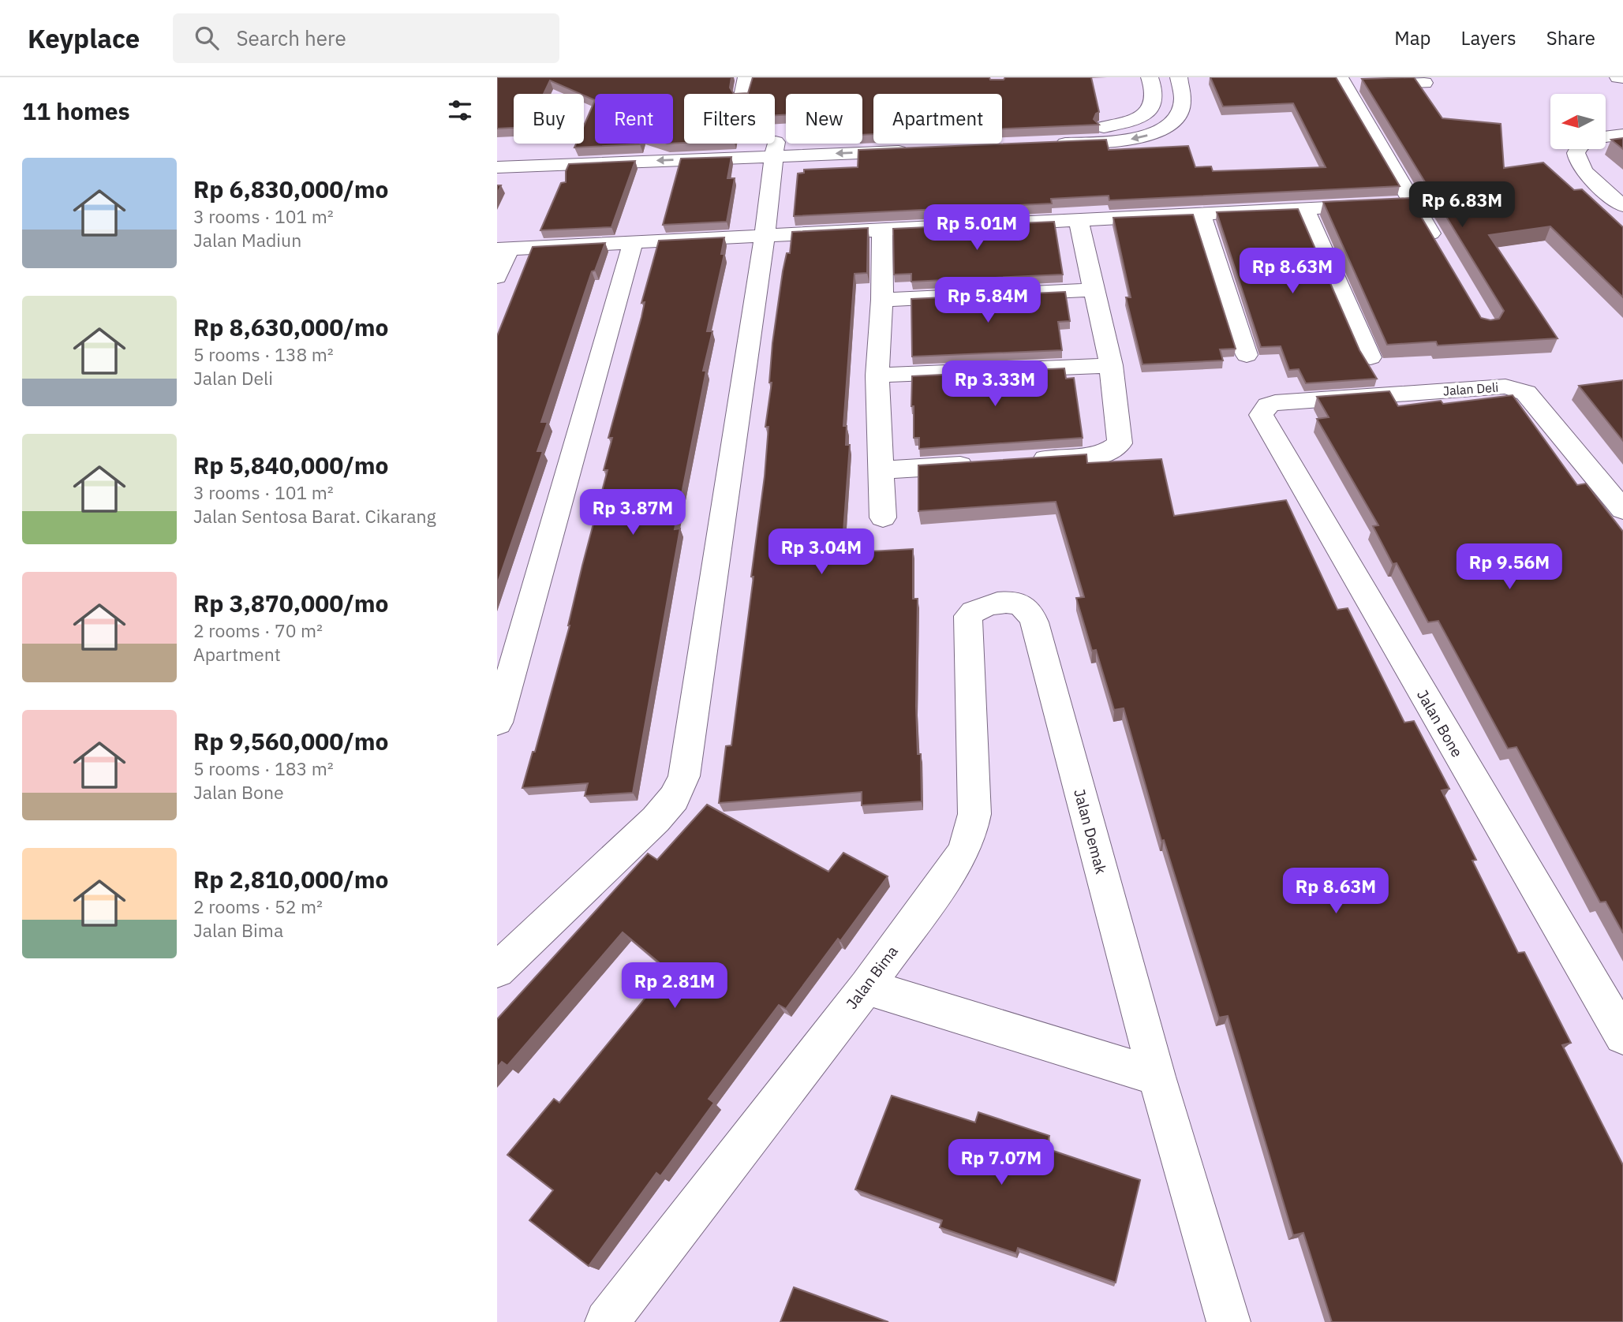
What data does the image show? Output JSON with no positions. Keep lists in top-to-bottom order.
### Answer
{
  "streets": {
    "street": [
      "Jalan Deli",
      "Jalan Bone",
      "Jalan Demak",
      "Jalan Bima"
    ]
  },
  "crossings": [
    ["Jalan Deli", "Jalan Bone"],
    ["Jalan Demak", "Jalan Bima"]
  ],
  "north": "left",
  "page": {
    "header": "Keyplace",
    "search": "Search here",
    "nav": ["Map", "Layers", "Share"],
    "heading": "11 homes",
    "chip": [
      "Buy",
      "Rent",
      "Filters",
      "New",
      "Apartment"
    ],
    "list": [
      {
        "name": "Rp 6,830,000/mo",
        "note": "3 rooms · 101 m² · Jalan Madiun"
      },
      {
        "name": "Rp 8,630,000/mo",
        "note": "5 rooms · 138 m² · Jalan Deli"
      },
      {
        "name": "Rp 5,840,000/mo",
        "note": "3 rooms · 101 m² · Jalan Sentosa Barat. Cikarang"
      },
      {
        "name": "Rp 3,870,000/mo",
        "note": "2 rooms · 70 m² · Apartment"
      },
      {
        "name": "Rp 9,560,000/mo",
        "note": "5 rooms · 183 m² · Jalan Bone"
      },
      {
        "name": "Rp 2,810,000/mo",
        "note": "2 rooms · 52 m² · Jalan Bima"
      }
    ],
    "price": [
      "Rp 6.83M",
      "Rp 5.01M",
      "Rp 8.63M",
      "Rp 5.84M",
      "Rp 3.33M",
      "Rp 3.87M",
      "Rp 3.04M",
      "Rp 9.56M",
      "Rp 8.63M",
      "Rp 2.81M",
      "Rp 7.07M"
    ]
  }
}
